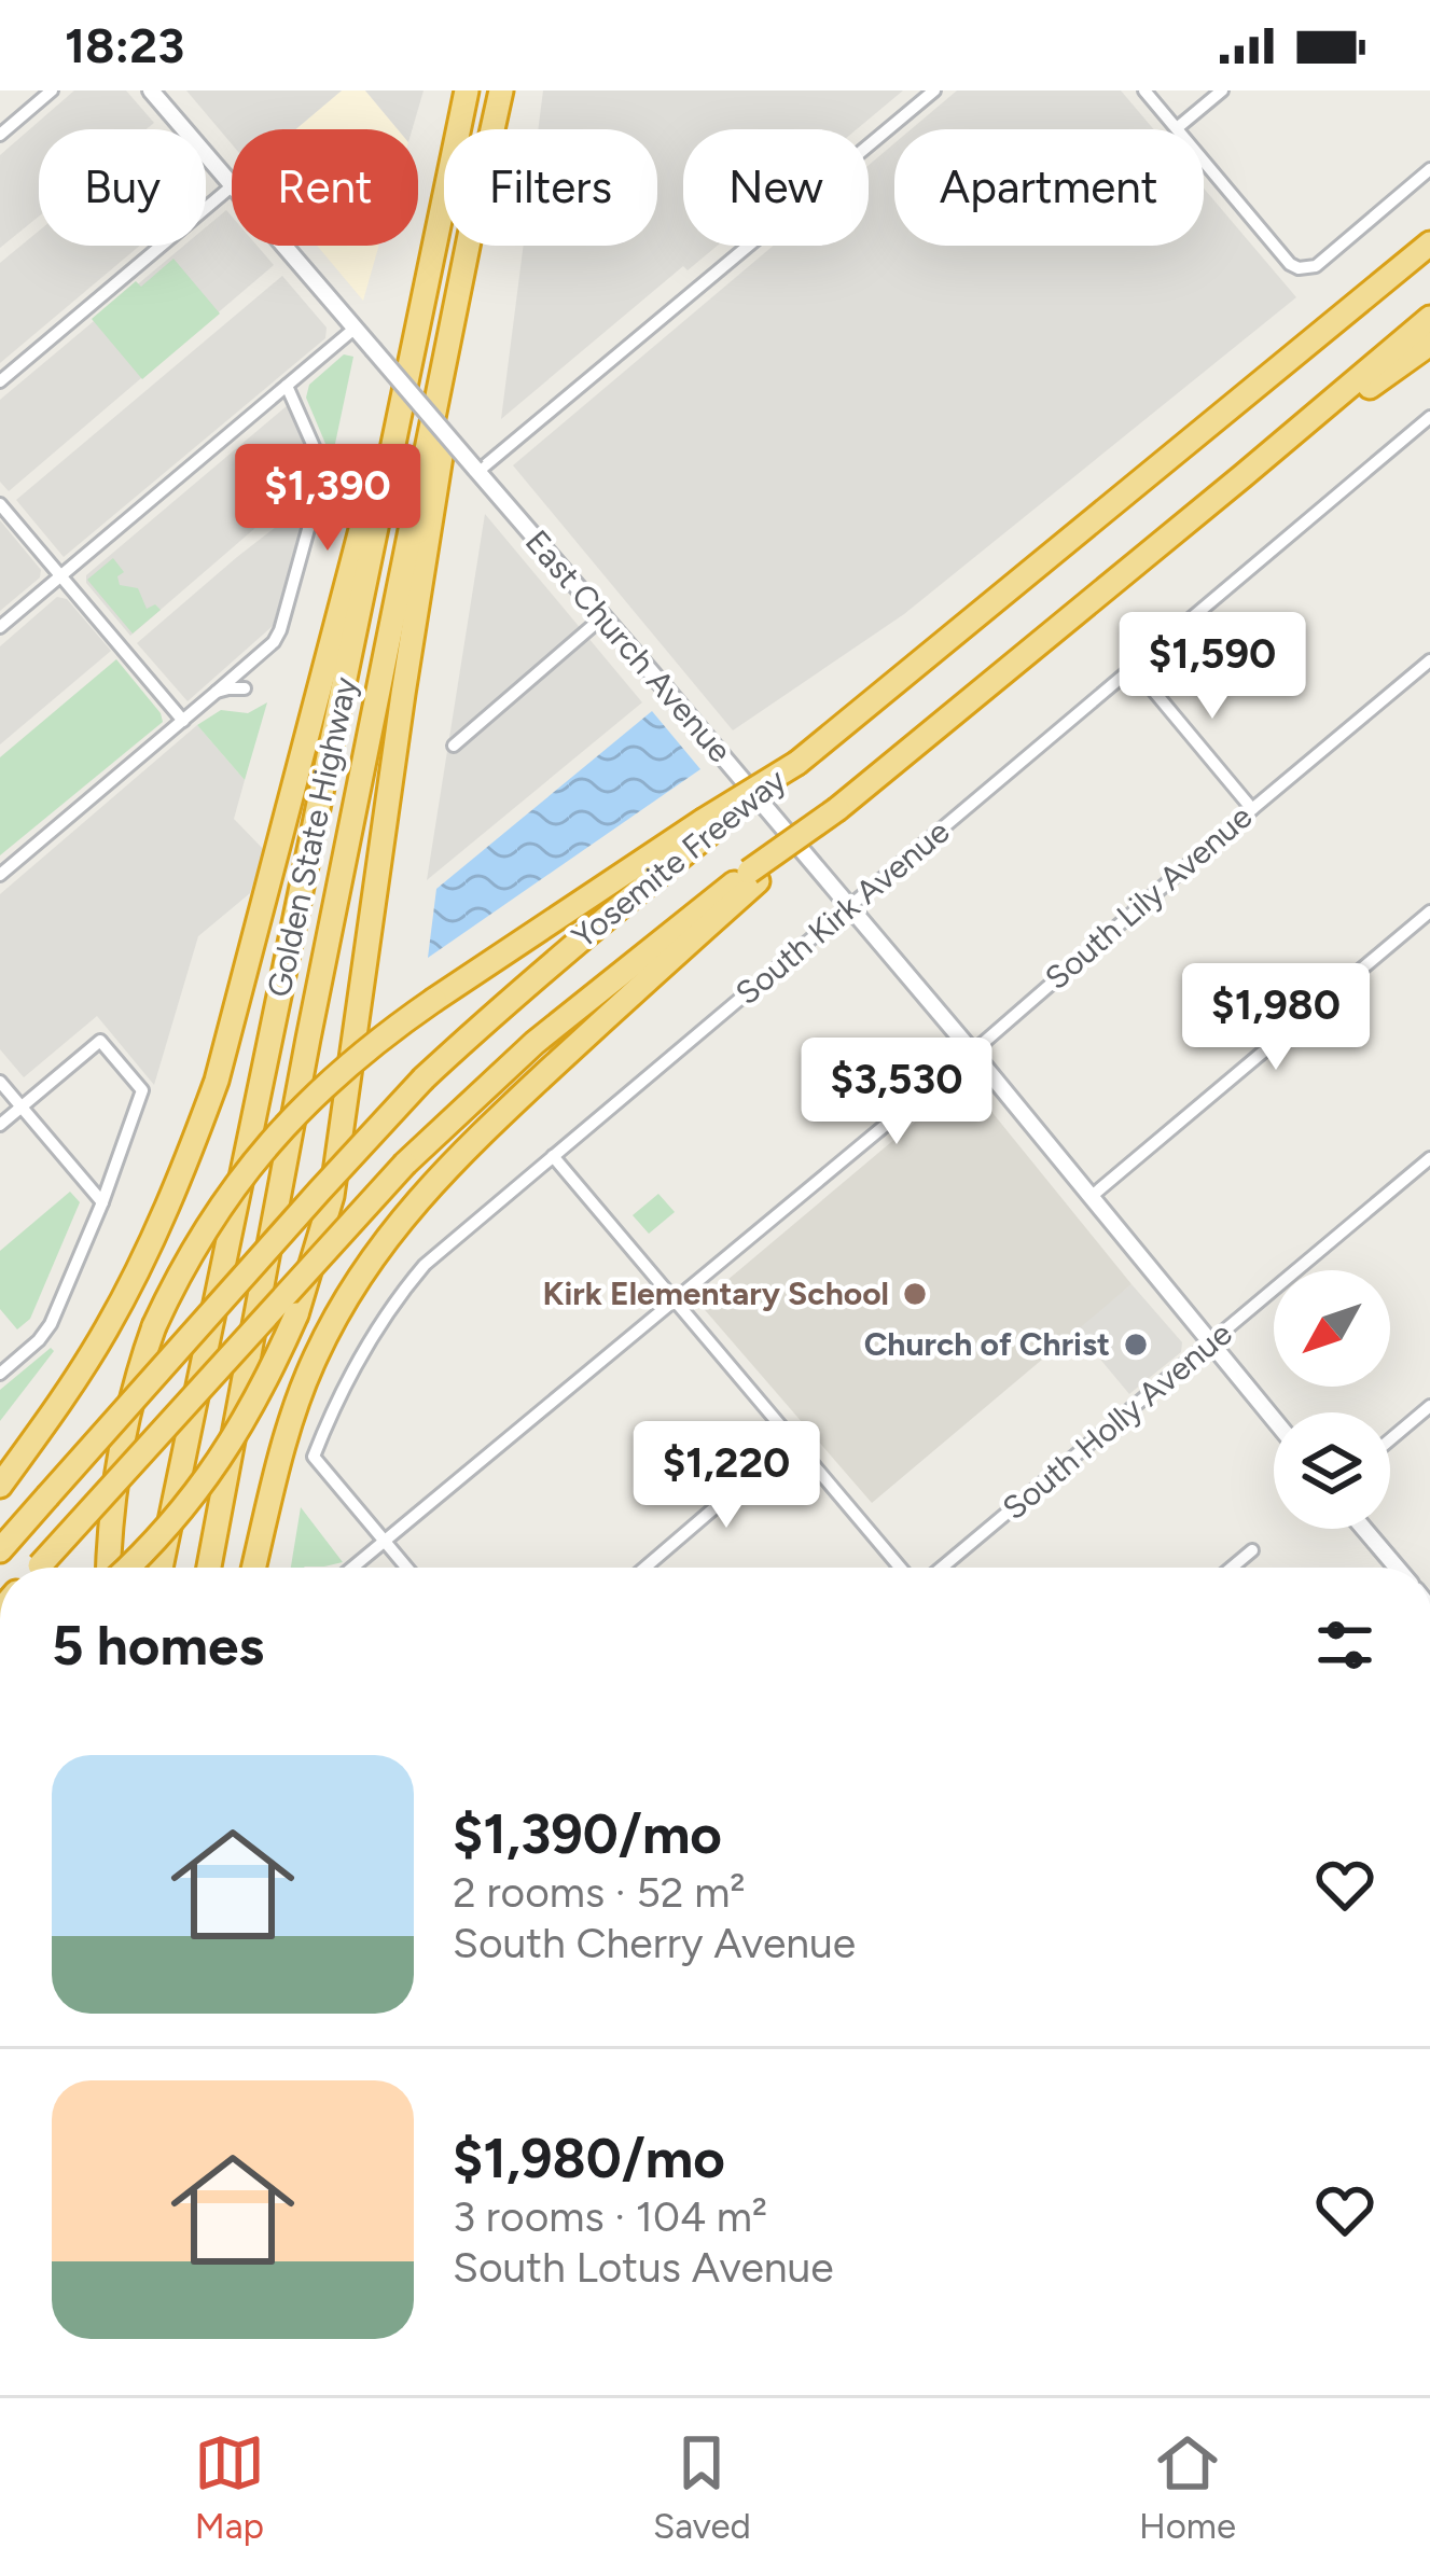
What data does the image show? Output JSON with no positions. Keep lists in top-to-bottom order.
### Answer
{
  "streets": {
    "highway": ["Golden State Highway", "Yosemite Freeway"],
    "street": [
      "East Church Avenue",
      "South Lily Avenue",
      "South Kirk Avenue",
      "South Holly Avenue"
    ]
  },
  "crossings": [
    ["East Church Avenue", "South Lily Avenue"],
    ["East Church Avenue", "South Kirk Avenue"],
    ["East Church Avenue", "South Holly Avenue"],
    ["South Lily Avenue", "South Kirk Avenue"]
  ],
  "places": ["Kirk Elementary School", "Church of Christ"],
  "north": "bottom left",
  "page": {
    "status": "18:23",
    "chip": [
      "Buy",
      "Rent",
      "Filters",
      "New",
      "Apartment"
    ],
    "price": [
      "$1,390",
      "$1,590",
      "$1,980",
      "$3,530",
      "$1,220"
    ],
    "heading": "5 homes",
    "list": [
      {
        "name": "$1,390/mo",
        "note": "2 rooms · 52 m² · South Cherry Avenue"
      },
      {
        "name": "$1,980/mo",
        "note": "3 rooms · 104 m² · South Lotus Avenue"
      }
    ],
    "tabs": ["Map", "Saved", "Home"]
  }
}
